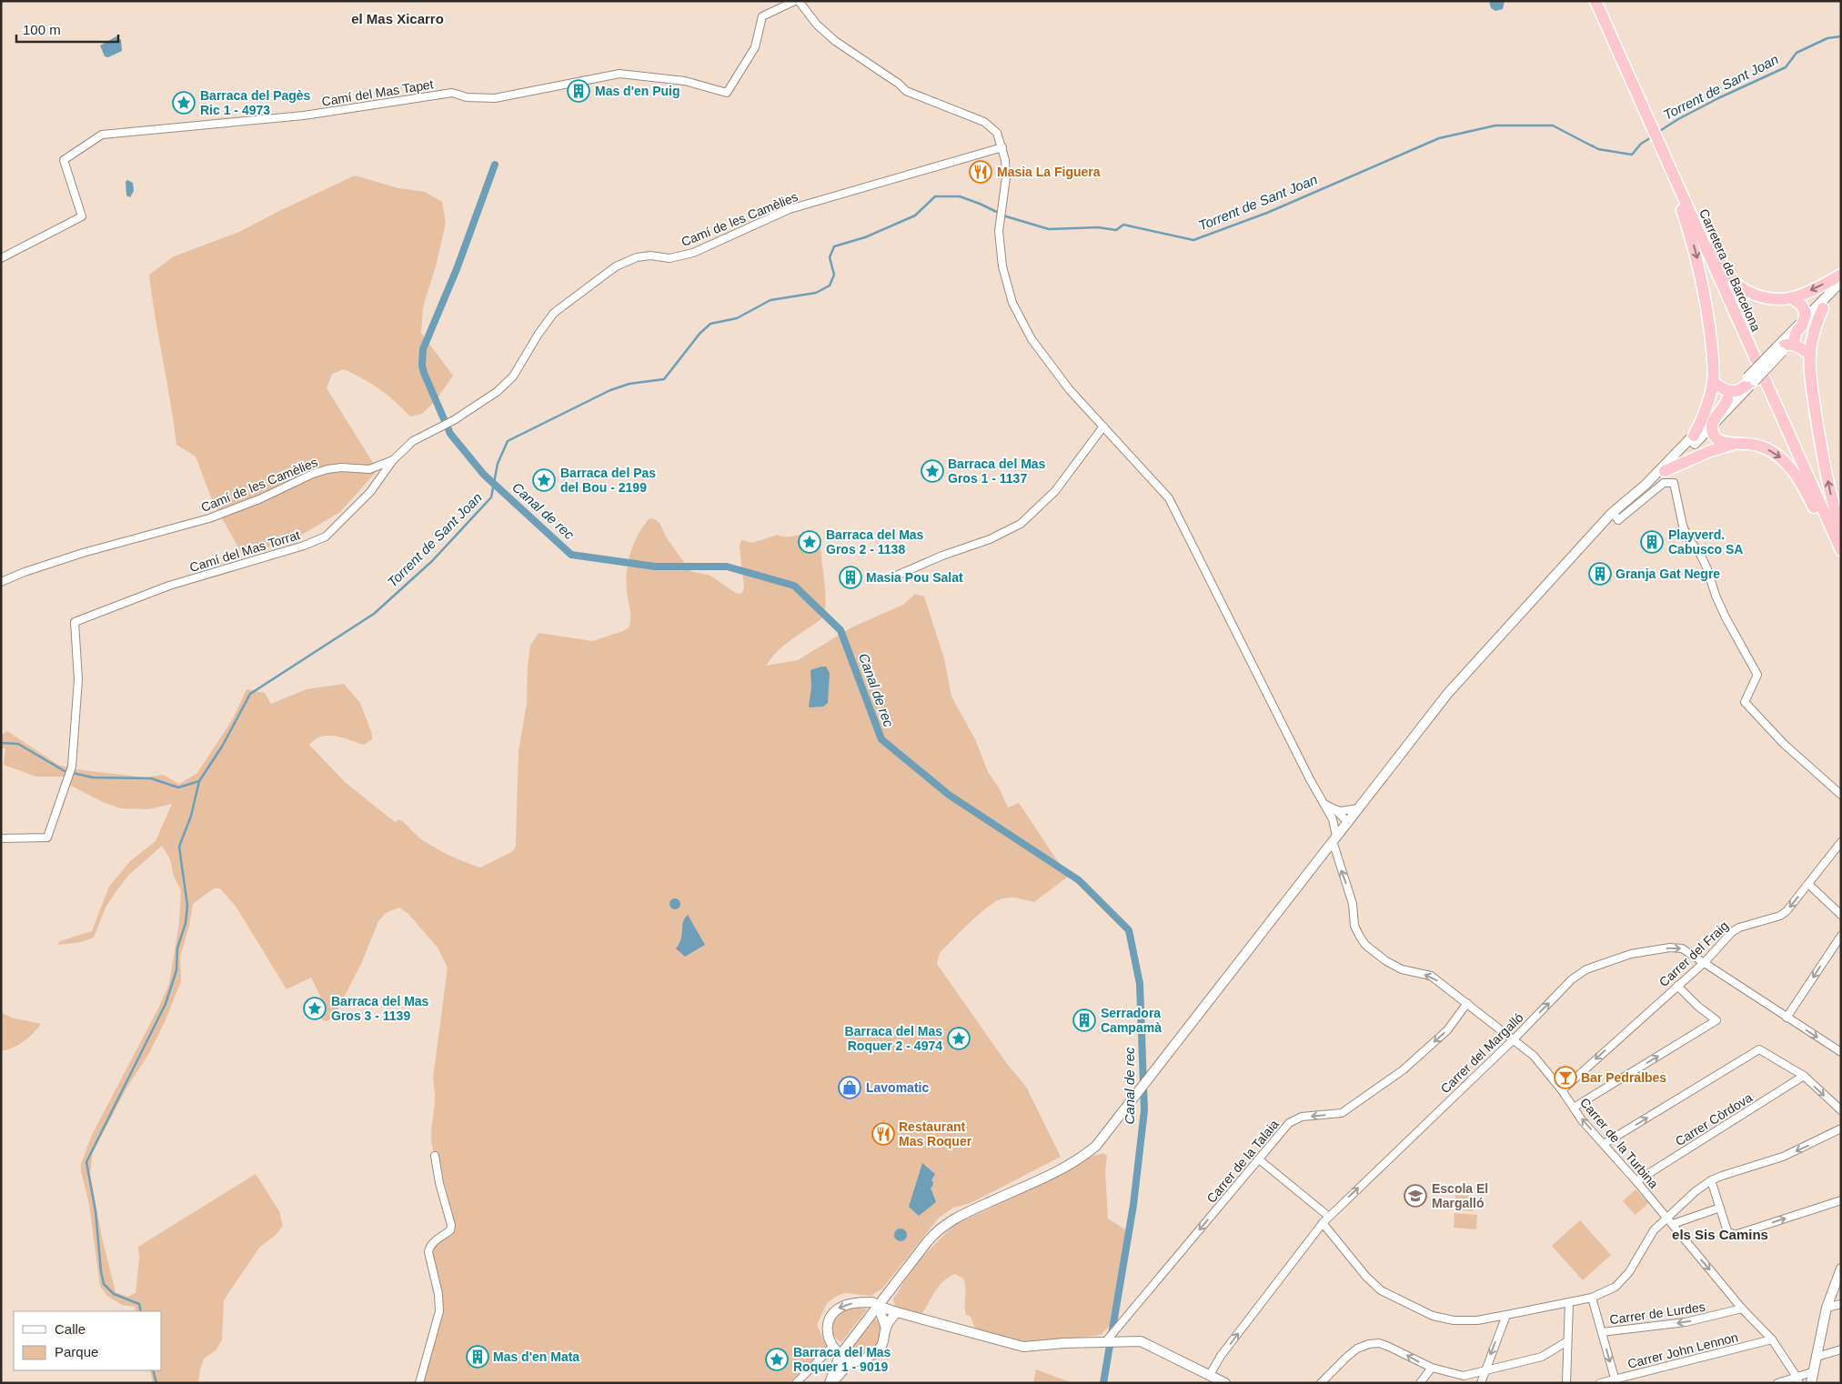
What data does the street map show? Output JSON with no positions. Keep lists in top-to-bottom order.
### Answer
{
  "streets": {
    "highway": ["Carretera de Barcelona"],
    "street": [
      "Camí del Mas Tapet",
      "Camí de les Camèlies",
      "Camí del Mas Torrat",
      "Carrer del Fraig",
      "Carrer del Margalló",
      "Carrer Còrdova",
      "Carrer de la Turbina",
      "Carrer de la Talaia",
      "Carrer de Lurdes",
      "Carrer John Lennon"
    ]
  },
  "crossings": [
    ["Camí de les Camèlies", "Camí del Mas Torrat"],
    ["Camí de les Camèlies", "Carrer de la Turbina"],
    ["Carrer del Fraig", "Carrer del Margalló"],
    ["Carrer del Fraig", "Carrer de la Turbina"],
    ["Carrer del Margalló", "Carrer de la Turbina"],
    ["Carrer Còrdova", "Carrer de la Turbina"],
    ["Carrer de la Turbina", "Carrer de la Talaia"],
    ["Carrer de la Turbina", "Carrer de Lurdes"],
    ["Carrer de la Turbina", "Carrer John Lennon"]
  ],
  "one_way": [
    "Carrer del Fraig",
    "Carrer del Margalló",
    "Carrer de la Talaia",
    "Carrer de Lurdes"
  ],
  "districts": ["el Mas Xicarro", "els Sis Camins"],
  "water": ["Torrent de Sant Joan", "Canal de rec"],
  "places": {
    "building": [
      "Mas d'en Puig",
      "Playverd. Cabusco SA",
      "Granja Gat Negre",
      "Masia Pou Salat",
      "Serradora Campamà",
      "Mas d'en Mata"
    ],
    "place": [
      "Barraca del Pagès Ric 1 - 4973",
      "Barraca del Mas Gros 1 - 1137",
      "Barraca del Pas del Bou - 2199",
      "Barraca del Mas Gros 2 - 1138",
      "Barraca del Mas Gros 3 - 1139",
      "Barraca del Mas Roquer 2 - 4974",
      "Barraca del Mas Roquer 1 - 9019"
    ],
    "restaurant": ["Masia La Figuera", "Restaurant Mas Roquer"],
    "bar": ["Bar Pedralbes"],
    "shop": ["Lavomatic"],
    "school or university": ["Escola El Margalló"]
  },
  "legend": ["Calle", "Parque"],
  "scale_bar": "100 m"
}
